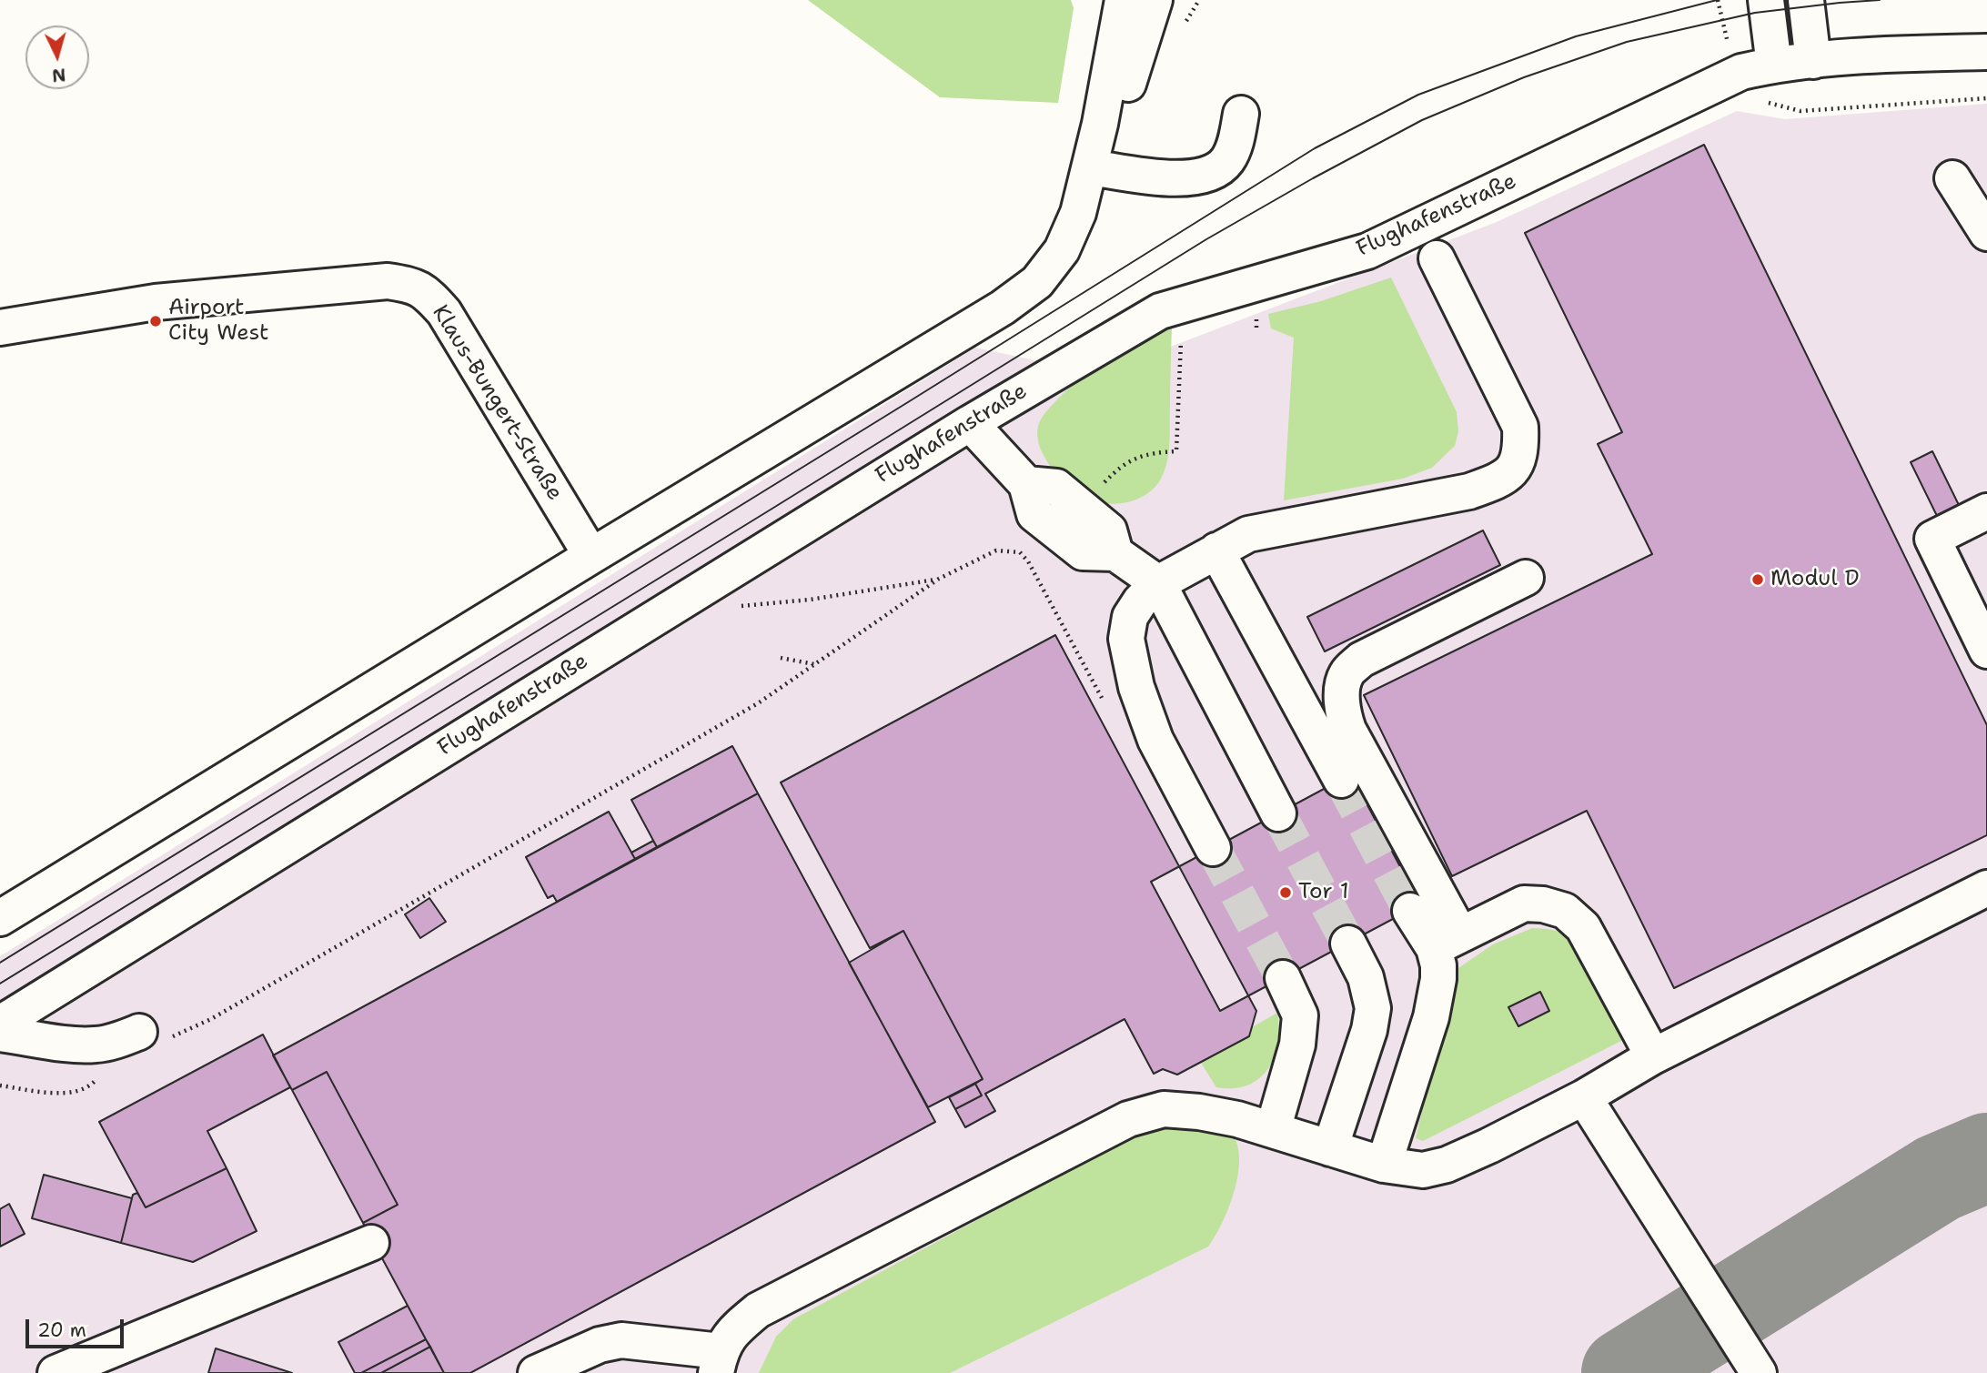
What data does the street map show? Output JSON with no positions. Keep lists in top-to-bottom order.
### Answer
{
  "streets": {
    "street": ["Flughafenstraße", "Klaus-Bungert-Straße"]
  },
  "places": ["Airport City West", "Modul D", "Tor 1"],
  "scale_bar": "20 m",
  "north": "bottom"
}
